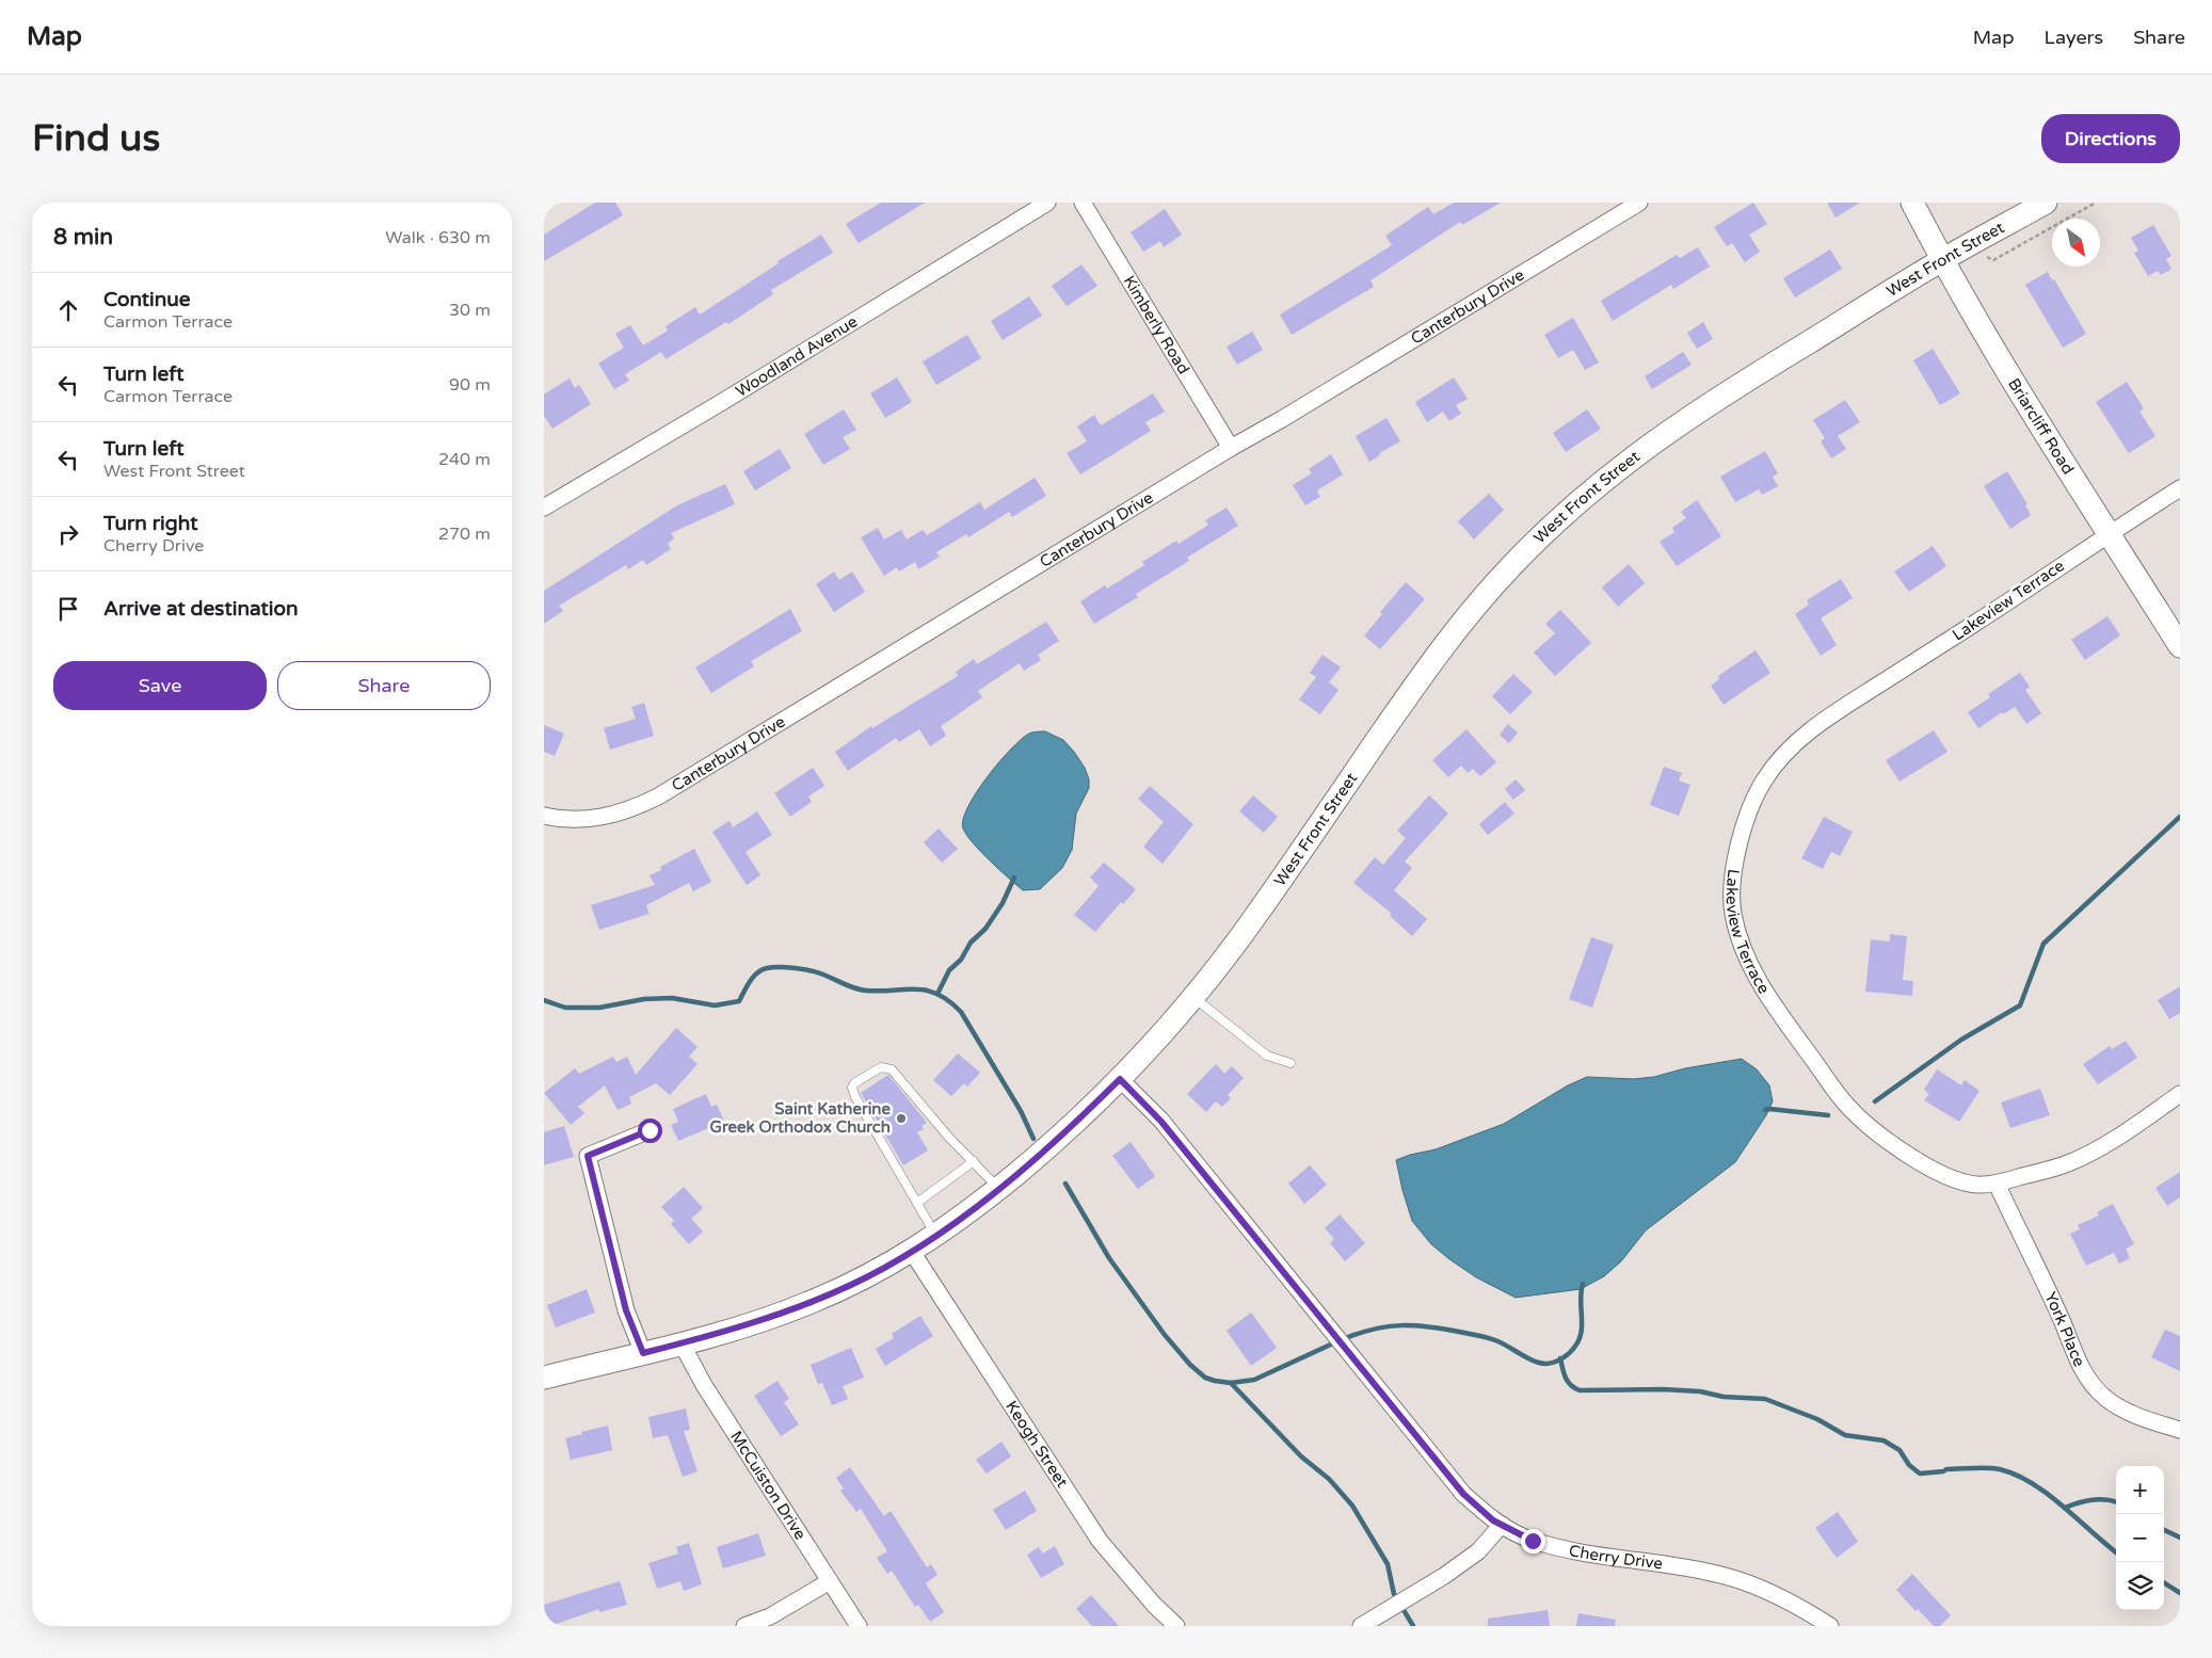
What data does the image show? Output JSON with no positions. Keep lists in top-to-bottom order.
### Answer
{
  "streets": {
    "street": [
      "West Front Street",
      "Canterbury Drive",
      "Kimberly Road",
      "Woodland Avenue",
      "Briarcliff Road",
      "Lakeview Terrace",
      "York Place",
      "Keogh Street",
      "McCuiston Drive",
      "Cherry Drive"
    ]
  },
  "crossings": [
    ["West Front Street", "Briarcliff Road"],
    ["West Front Street", "Keogh Street"],
    ["West Front Street", "McCuiston Drive"],
    ["West Front Street", "Cherry Drive"],
    ["Canterbury Drive", "Kimberly Road"],
    ["Briarcliff Road", "Lakeview Terrace"],
    ["Lakeview Terrace", "York Place"]
  ],
  "places": ["Saint Katherine Greek Orthodox Church"],
  "north": "bottom right",
  "page": {
    "header": "Map",
    "nav": ["Map", "Layers", "Share"],
    "buttons": [
      "Directions",
      ["Save", "Share"]
    ],
    "title": "Find us",
    "heading": ["8 min", "Walk · 630 m"],
    "list": [
      ["Continue", "Carmon Terrace", "30 m"],
      ["Turn left", "Carmon Terrace", "90 m"],
      ["Turn left", "West Front Street", "240 m"],
      ["Turn right", "Cherry Drive", "270 m"],
      "Arrive at destination"
    ],
    "map_buttons": ["+", "−"]
  }
}
